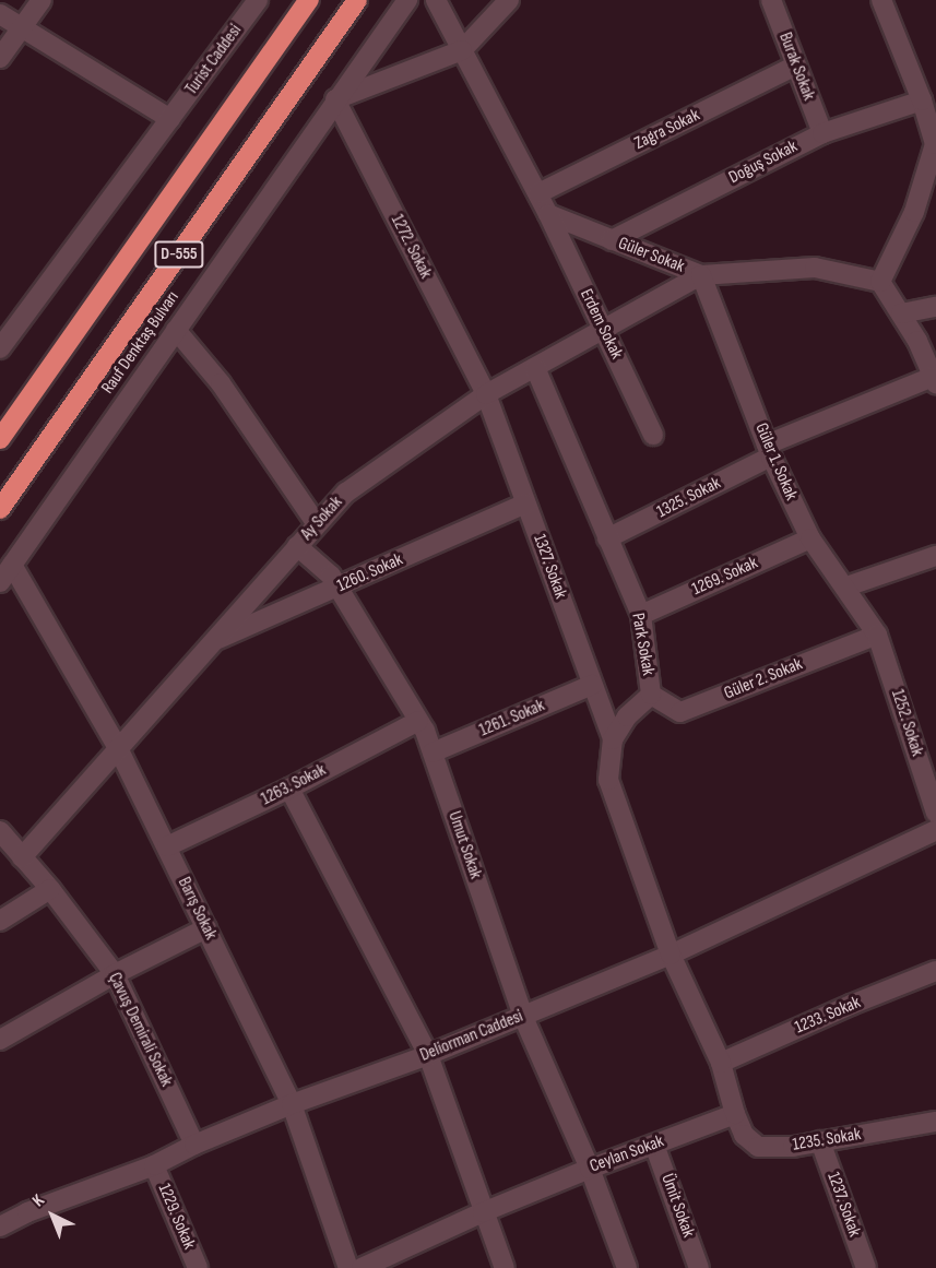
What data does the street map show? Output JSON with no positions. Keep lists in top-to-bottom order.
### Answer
{
  "streets": {
    "highway": ["D-555", "Rauf Denktaş Bulvarı"],
    "street": [
      "Turist Caddesi",
      "Burak Sokak",
      "Zagra Sokak",
      "Doğuş Sokak",
      "1272. Sokak",
      "Güler Sokak",
      "Erdem Sokak",
      "Güler 1. Sokak",
      "1325. Sokak",
      "Ay Sokak",
      "1327. Sokak",
      "1260. Sokak",
      "1269. Sokak",
      "Park Sokak",
      "Güler 2. Sokak",
      "1261. Sokak",
      "1252. Sokak",
      "1263. Sokak",
      "Umut Sokak",
      "Barış Sokak",
      "1233. Sokak",
      "Çavuş Demirali Sokak",
      "Deliorman Caddesi",
      "1235. Sokak",
      "Ceylan Sokak",
      "1237. Sokak",
      "Ümit Sokak",
      "1229. Sokak"
    ]
  },
  "crossings": [
    ["Burak Sokak", "Zagra Sokak"],
    ["Burak Sokak", "Doğuş Sokak"],
    ["Doğuş Sokak", "Güler Sokak"],
    ["1272. Sokak", "Rauf Denktaş Bulvarı"],
    ["1272. Sokak", "Ay Sokak"],
    ["1272. Sokak", "1327. Sokak"],
    ["Güler Sokak", "Erdem Sokak"],
    ["Güler Sokak", "Güler 1. Sokak"],
    ["Güler Sokak", "Ay Sokak"],
    ["Erdem Sokak", "Ay Sokak"],
    ["Rauf Denktaş Bulvarı", "Barış Sokak"],
    ["Güler 1. Sokak", "1325. Sokak"],
    ["Güler 1. Sokak", "Ay Sokak"],
    ["Güler 1. Sokak", "1269. Sokak"],
    ["Güler 1. Sokak", "Güler 2. Sokak"],
    ["Güler 1. Sokak", "1252. Sokak"],
    ["1325. Sokak", "Park Sokak"],
    ["Ay Sokak", "1327. Sokak"],
    ["Ay Sokak", "1260. Sokak"],
    ["Ay Sokak", "Park Sokak"],
    ["Ay Sokak", "Umut Sokak"],
    ["Ay Sokak", "Barış Sokak"],
    ["Ay Sokak", "Çavuş Demirali Sokak"],
    ["1327. Sokak", "1260. Sokak"],
    ["1327. Sokak", "Park Sokak"],
    ["1327. Sokak", "1261. Sokak"],
    ["1260. Sokak", "Umut Sokak"],
    ["1269. Sokak", "Park Sokak"],
    ["Park Sokak", "Güler 2. Sokak"],
    ["Park Sokak", "Deliorman Caddesi"],
    ["Güler 2. Sokak", "1252. Sokak"],
    ["1261. Sokak", "Umut Sokak"],
    ["1263. Sokak", "Umut Sokak"],
    ["1263. Sokak", "Barış Sokak"],
    ["Umut Sokak", "Deliorman Caddesi"],
    ["Umut Sokak", "Ceylan Sokak"],
    ["Barış Sokak", "Deliorman Caddesi"],
    ["Çavuş Demirali Sokak", "Deliorman Caddesi"],
    ["Deliorman Caddesi", "1229. Sokak"],
    ["1235. Sokak", "Ceylan Sokak"],
    ["1235. Sokak", "1237. Sokak"],
    ["Ceylan Sokak", "Ümit Sokak"]
  ],
  "north": "top left"
}
